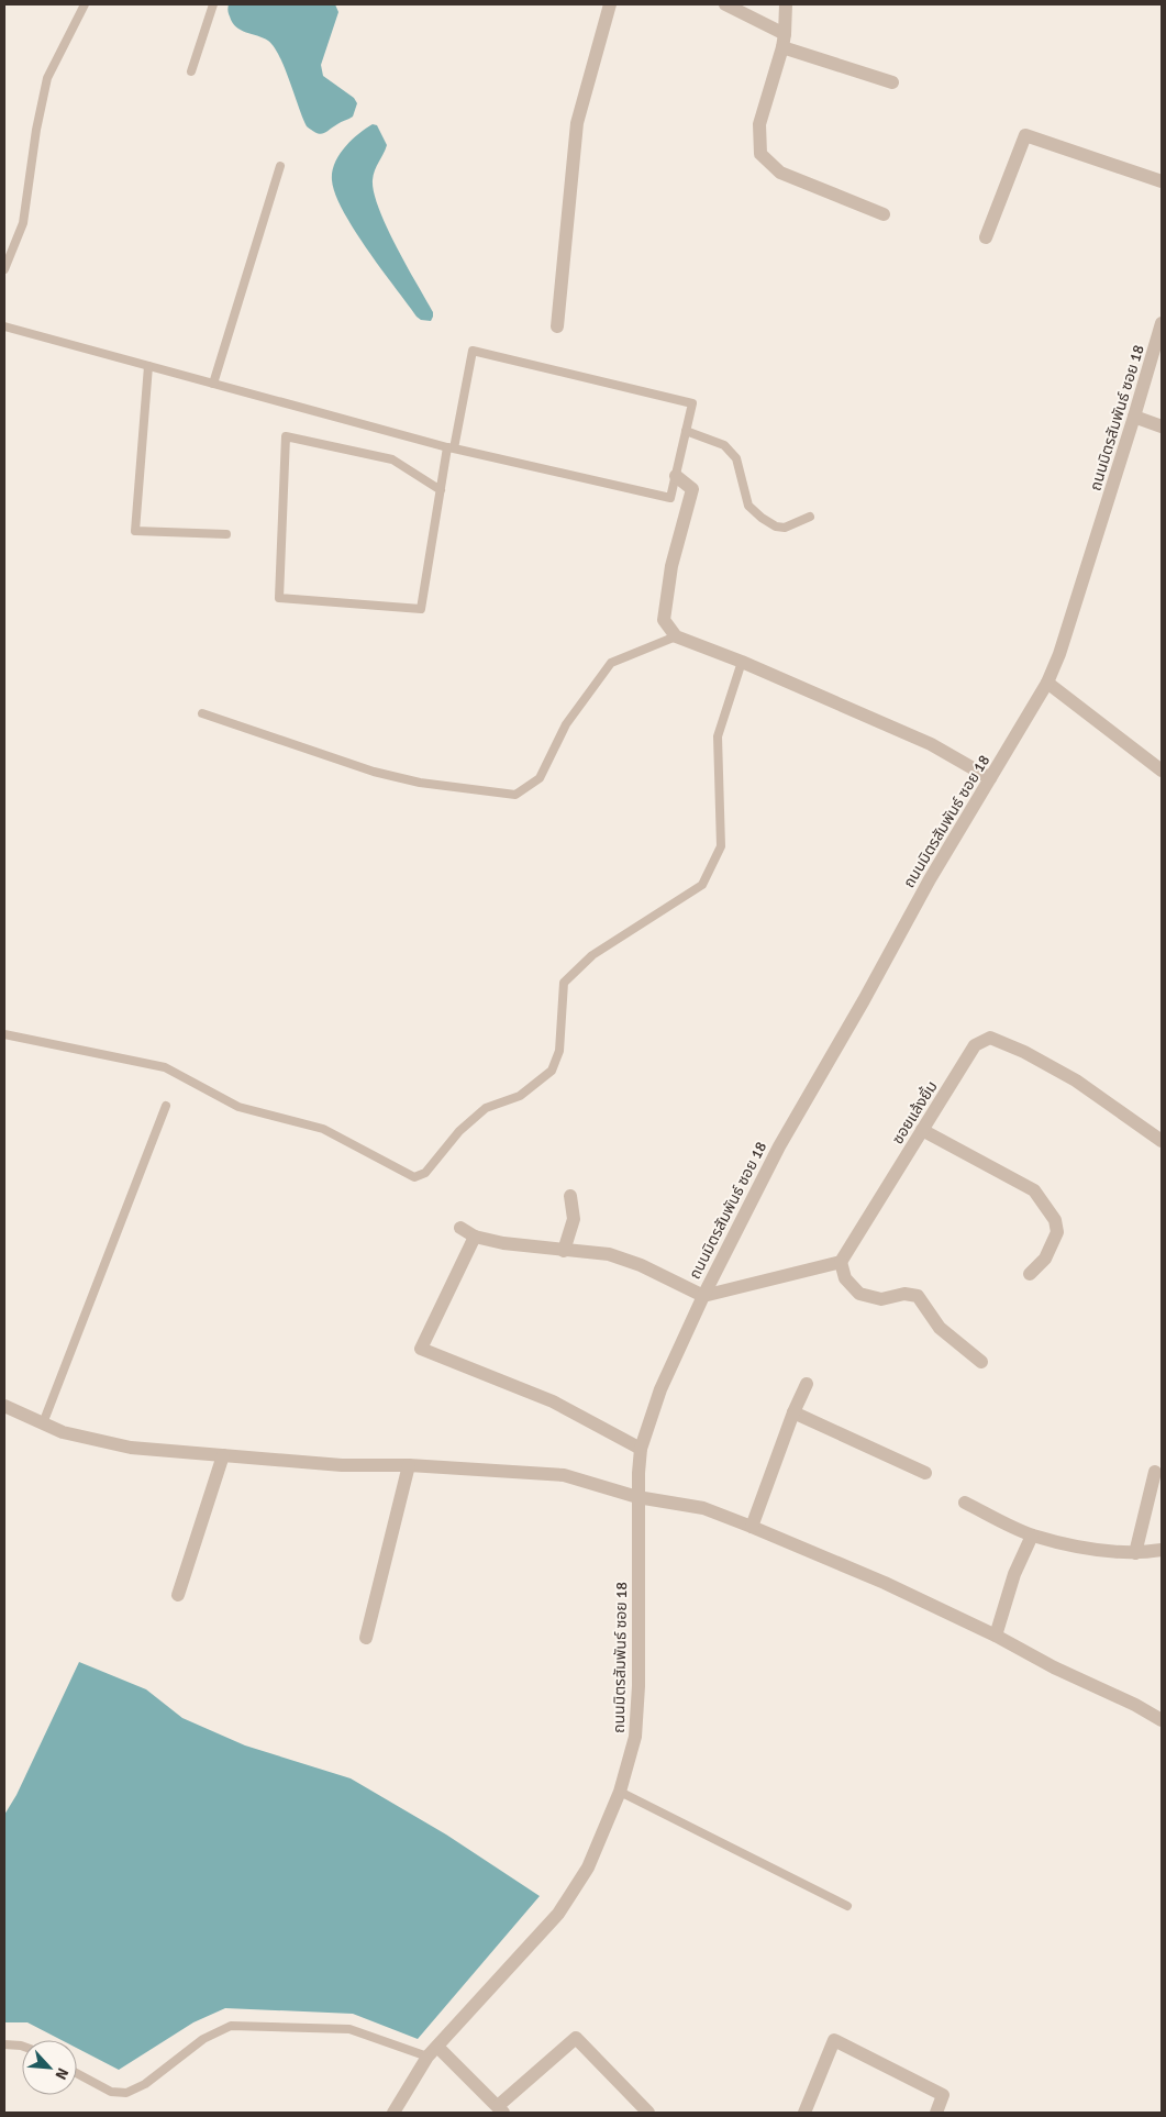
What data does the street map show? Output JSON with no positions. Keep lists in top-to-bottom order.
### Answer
{
  "streets": {
    "street": ["ถนนมิตรสัมพันธ์ ซอย 18", "ซอยแล้งยิ้ม"]
  },
  "north": "bottom right"
}
